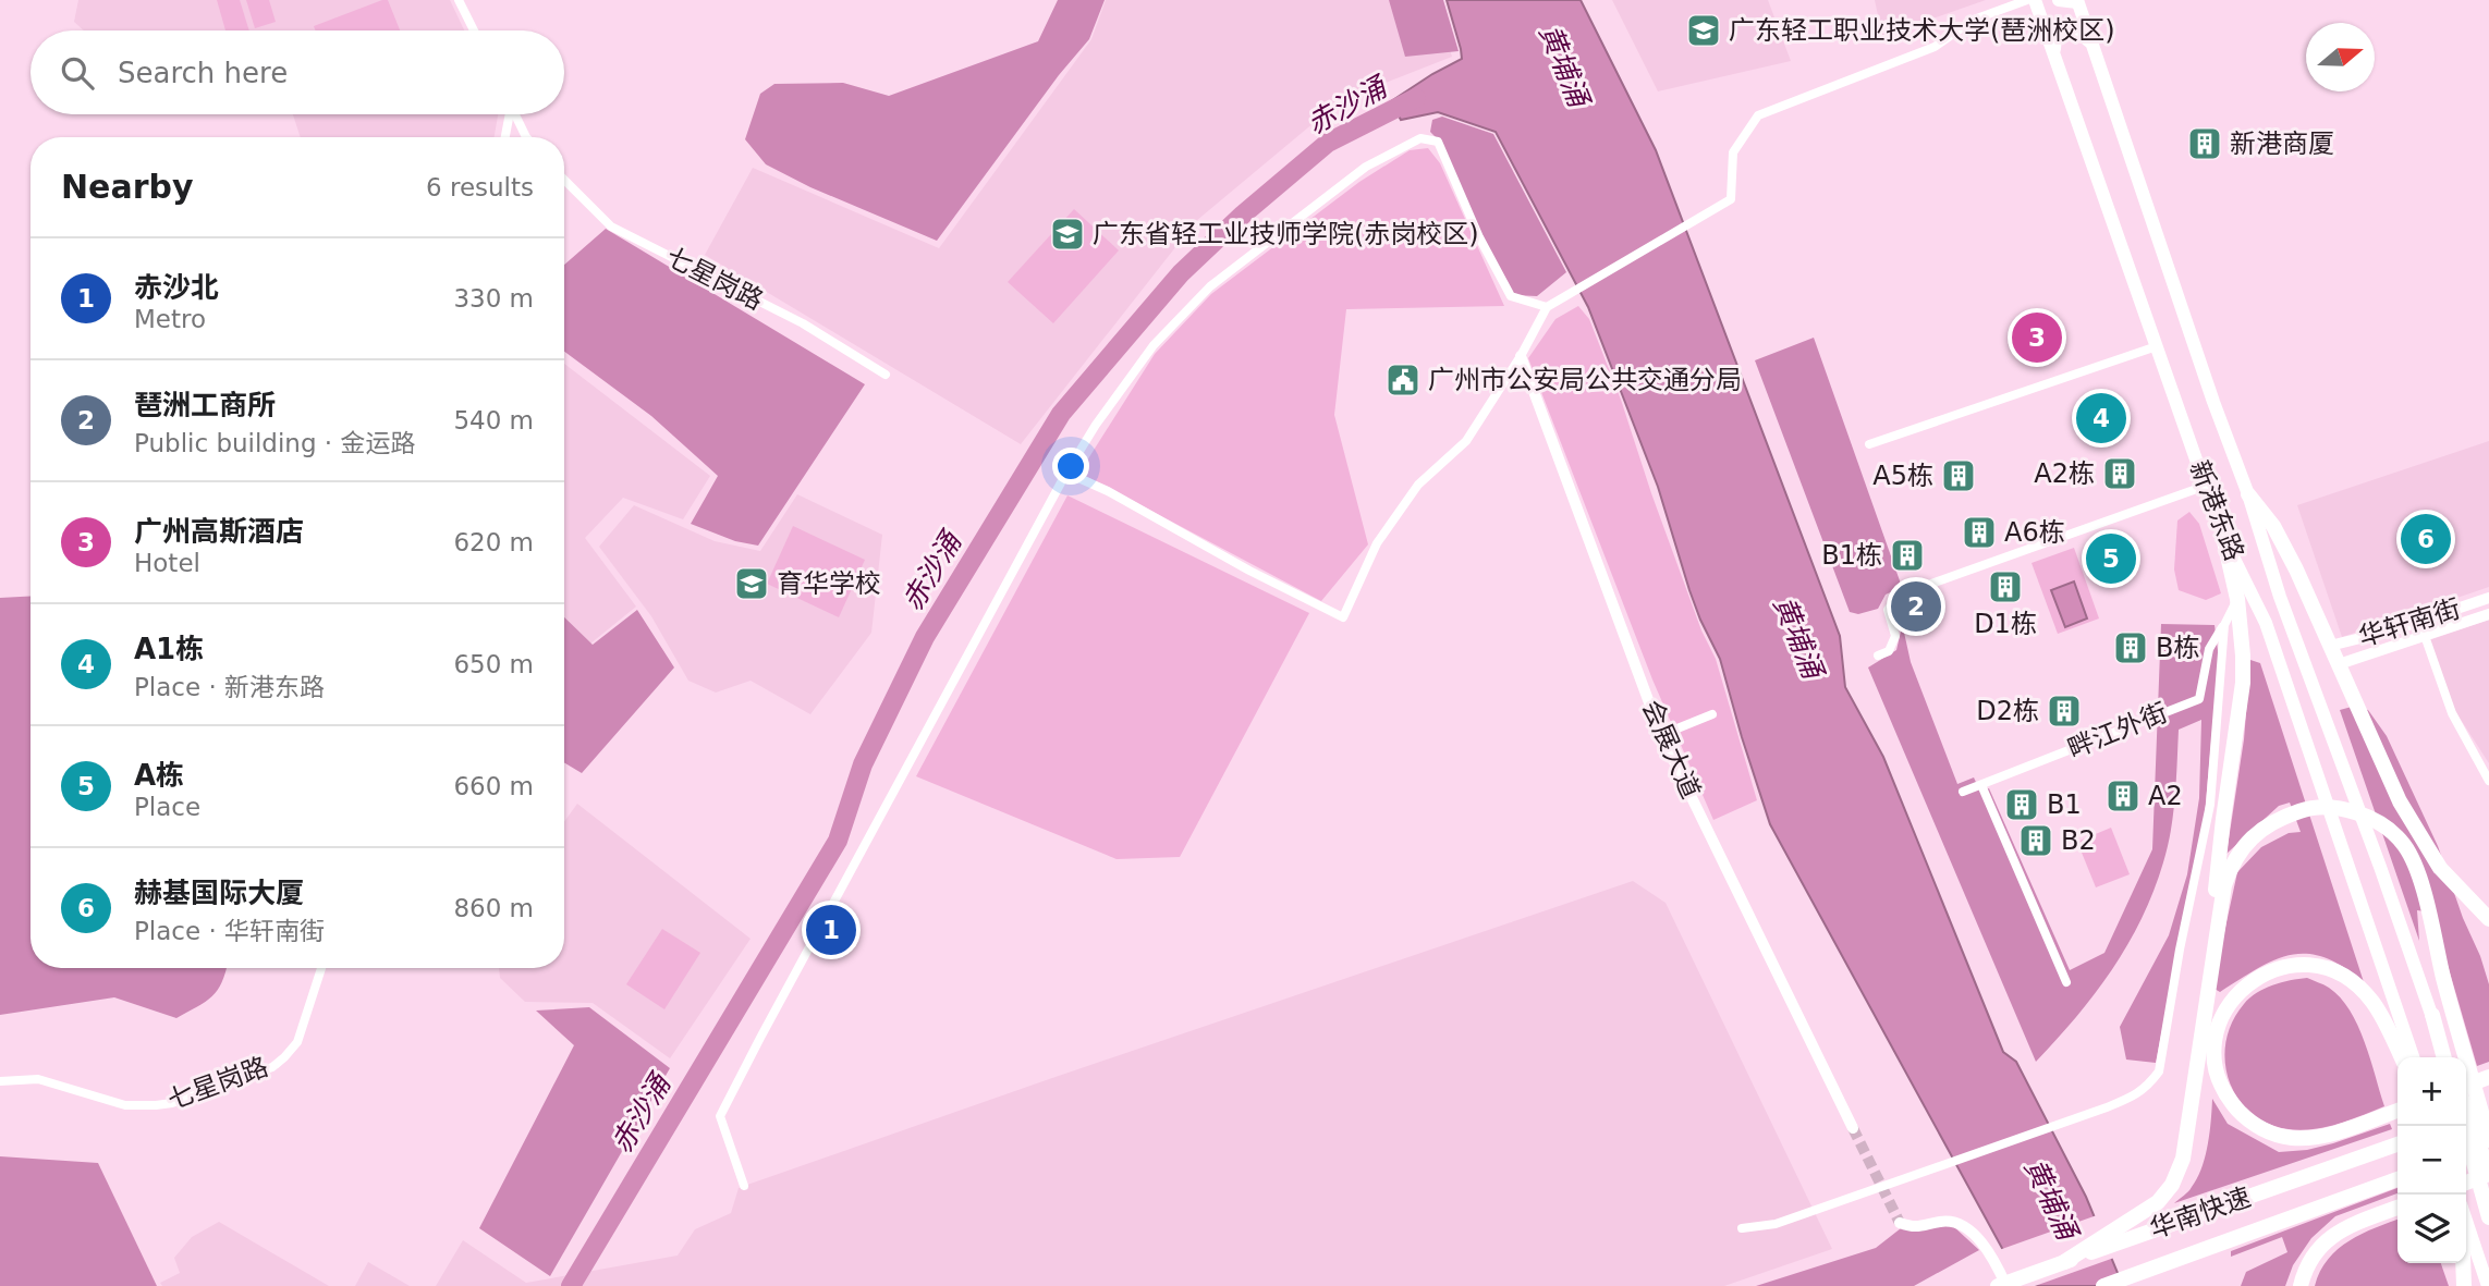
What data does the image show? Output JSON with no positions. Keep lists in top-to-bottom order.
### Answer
{
  "streets": {
    "highway": ["华南快速"],
    "main road": ["新港东路"],
    "street": [
      "七星岗路",
      "华轩南街",
      "畔江外街",
      "会展大道"
    ]
  },
  "water": ["黄埔涌", "赤沙涌"],
  "places": {
    "school or university": ["广东轻工职业技术大学(琶洲校区)", "广东省轻工业技师学院(赤岗校区)", "育华学校"],
    "building": [
      "新港商厦",
      "A2栋",
      "A5栋",
      "A6栋",
      "B1栋",
      "D1栋",
      "B栋",
      "D2栋",
      "A2",
      "B1",
      "B2"
    ],
    "public building": ["广州市公安局公共交通分局"]
  },
  "north": "right",
  "page": {
    "search": "Search here",
    "heading": ["Nearby", "6 results"],
    "list": [
      {
        "mark": "1",
        "name": "赤沙北",
        "note": "Metro",
        "value": "330 m"
      },
      {
        "mark": "2",
        "name": "琶洲工商所",
        "note": "Public building · 金运路",
        "value": "540 m"
      },
      {
        "mark": "3",
        "name": "广州高斯酒店",
        "note": "Hotel",
        "value": "620 m"
      },
      {
        "mark": "4",
        "name": "A1栋",
        "note": "Place · 新港东路",
        "value": "650 m"
      },
      {
        "mark": "5",
        "name": "A栋",
        "note": "Place",
        "value": "660 m"
      },
      {
        "mark": "6",
        "name": "赫基国际大厦",
        "note": "Place · 华轩南街",
        "value": "860 m"
      }
    ],
    "pins": [
      "3",
      "4",
      "6",
      "5",
      "2",
      "1"
    ],
    "map_buttons": ["+", "−"]
  }
}
